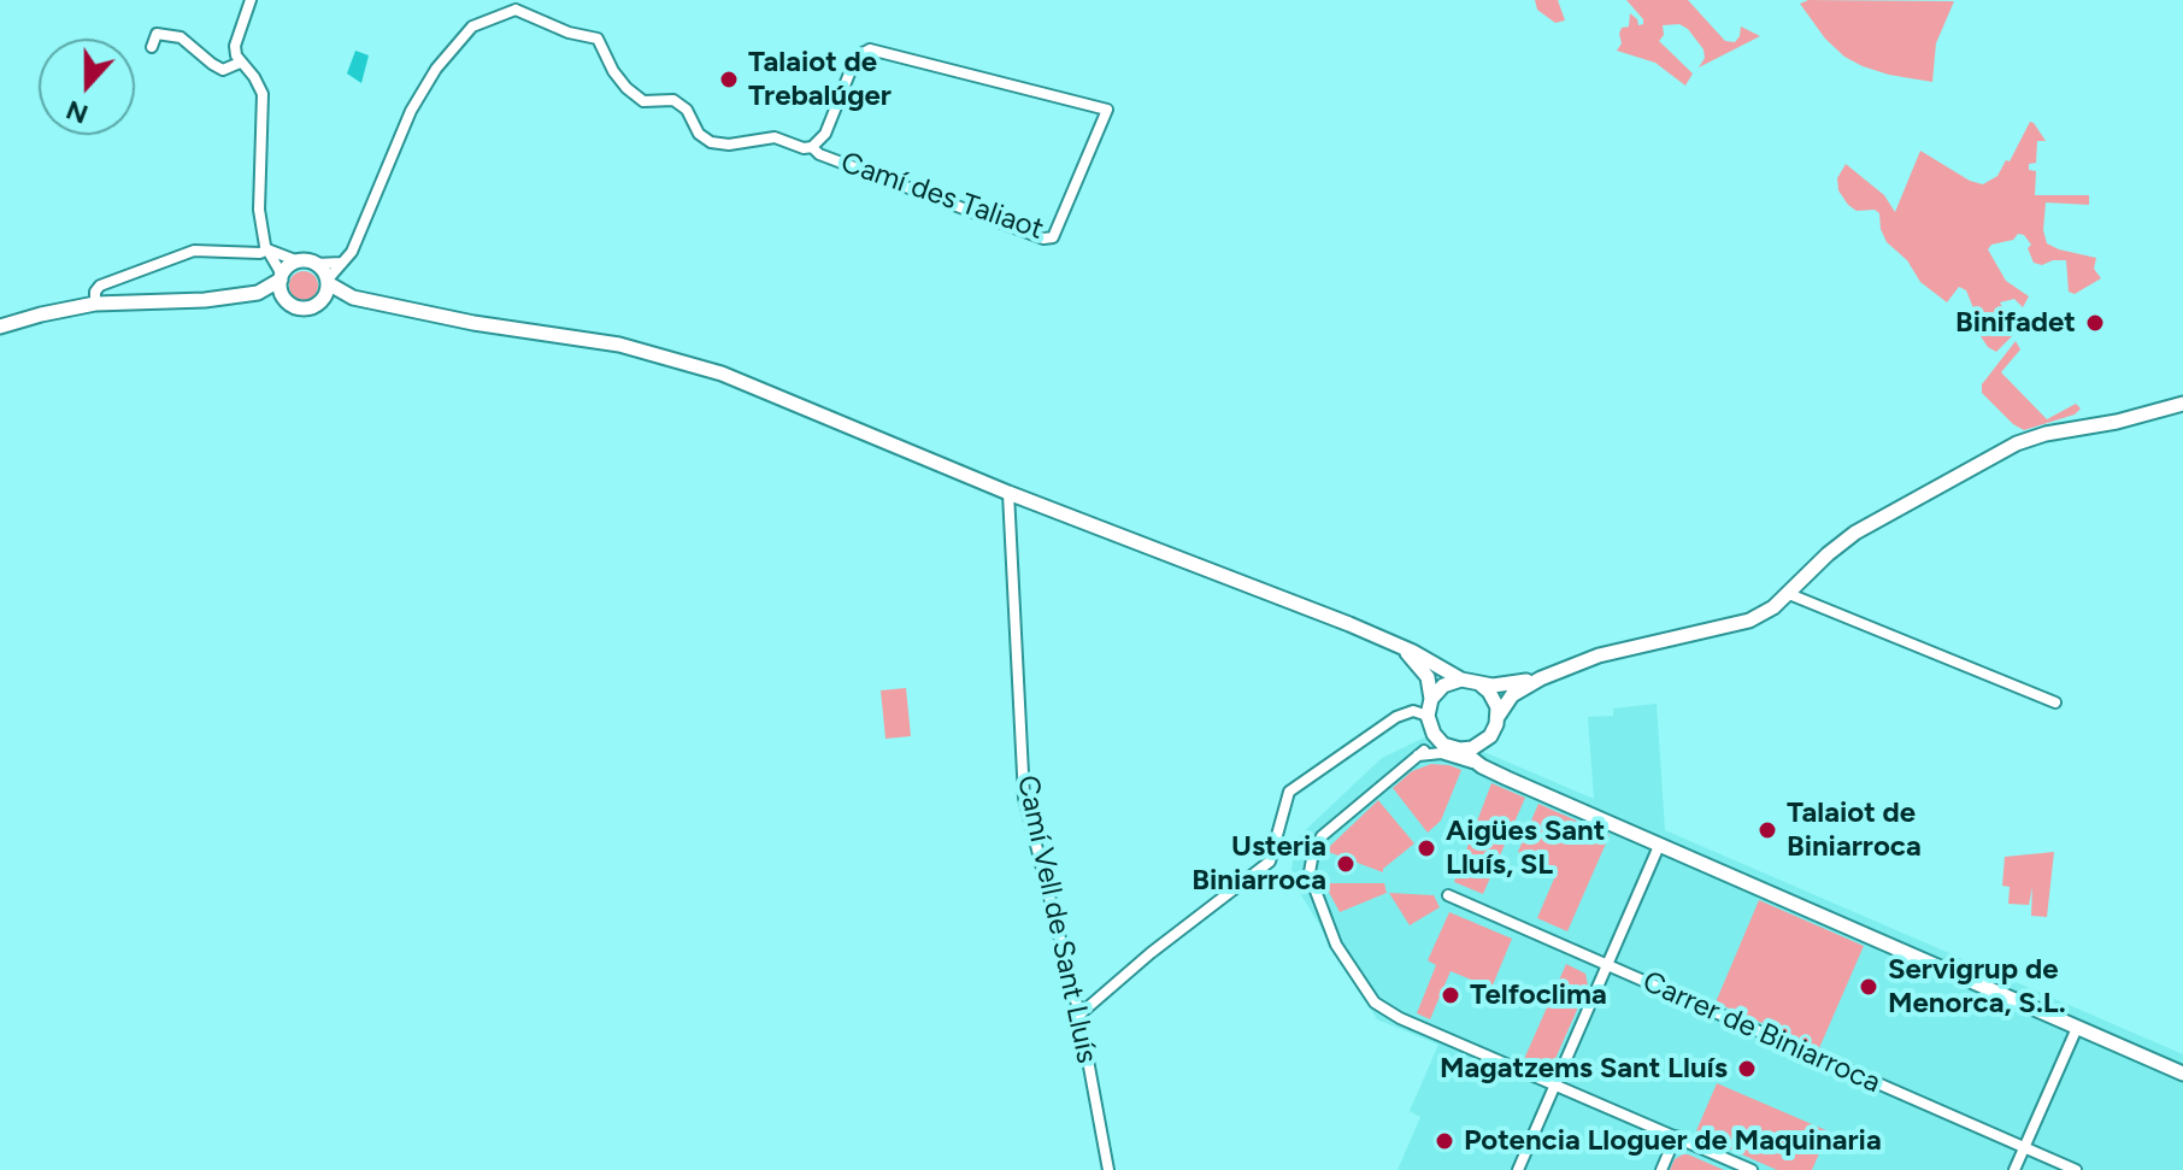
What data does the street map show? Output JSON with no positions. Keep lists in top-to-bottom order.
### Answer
{
  "streets": {
    "street": ["Camí des Taliaot", "Camí Vell de Sant Lluís", "Carrer de Biniarroca"]
  },
  "places": [
    "Talaiot de Trebalúger",
    "Binifadet",
    "Talaiot de Biniarroca",
    "Aigües Sant Lluís, SL",
    "Usteria Biniarroca",
    "Servigrup de Menorca, S.L.",
    "Telfoclima",
    "Magatzems Sant Lluís",
    "Potencia Lloguer de Maquinaria"
  ],
  "north": "bottom"
}
